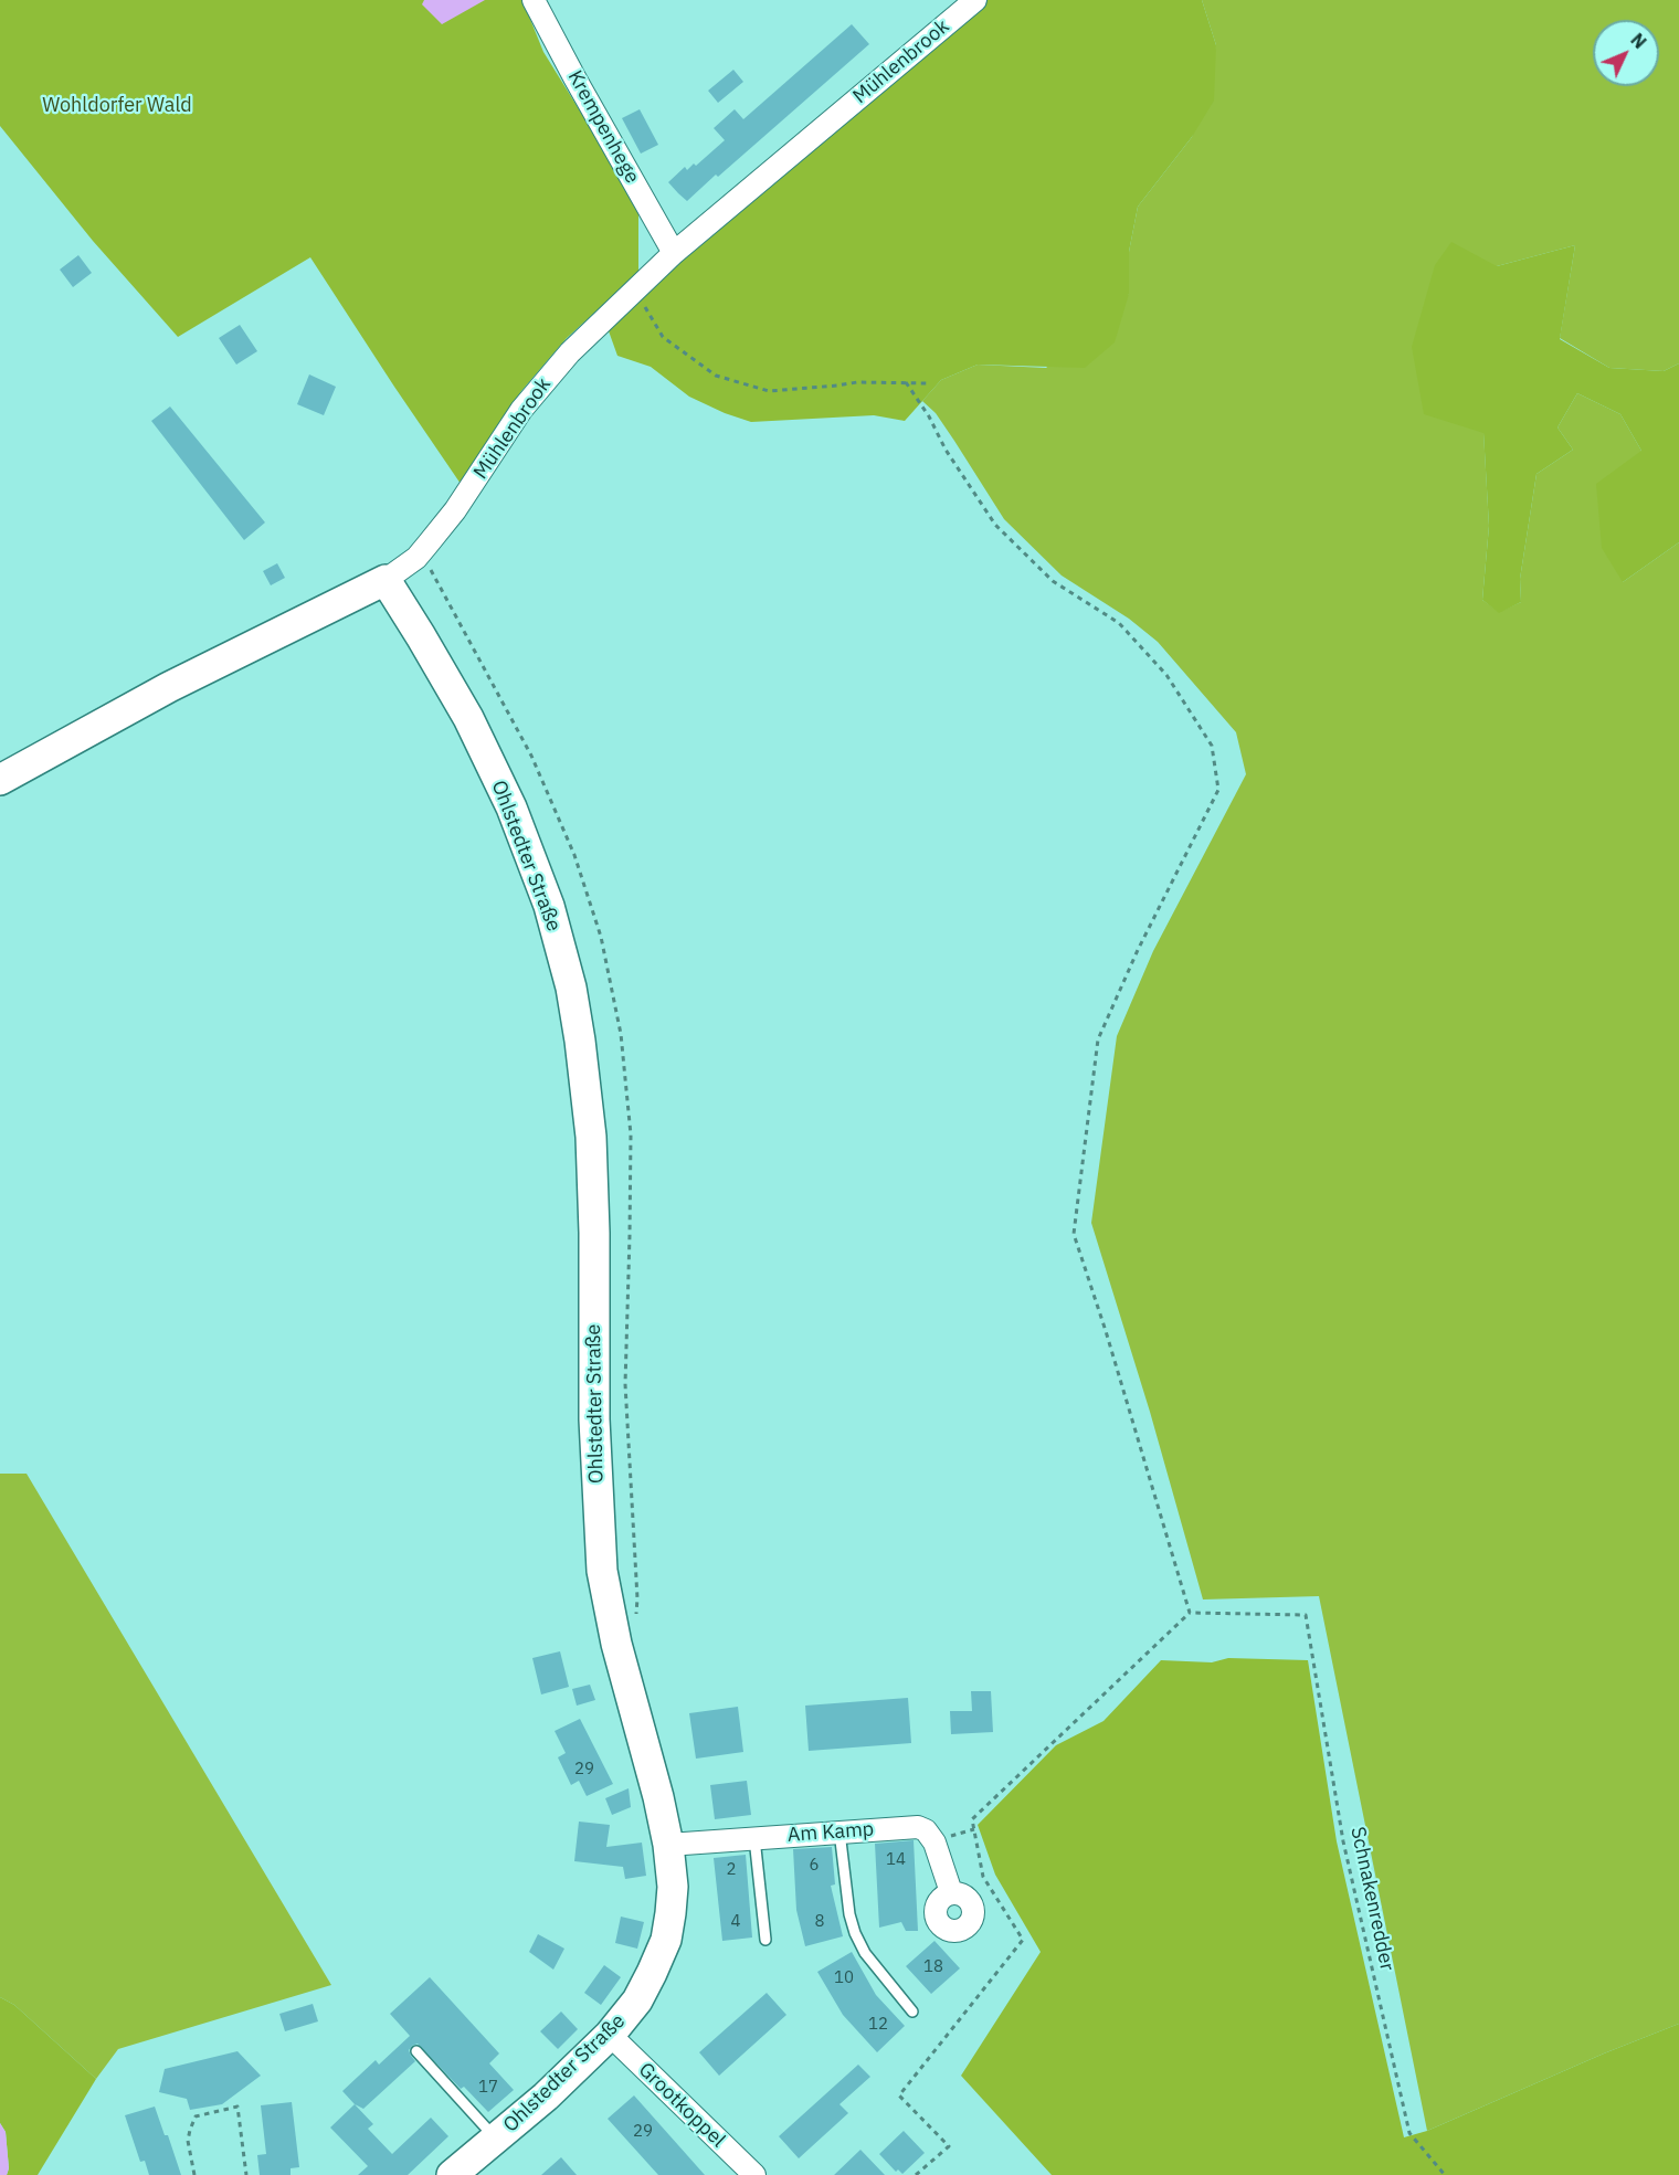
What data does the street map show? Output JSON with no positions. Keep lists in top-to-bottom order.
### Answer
{
  "streets": {
    "street": [
      "Mühlenbrook",
      "Krempenhege",
      "Ohlstedter Straße",
      "Am Kamp",
      "Grootkoppel"
    ],
    "path": ["Schnakenredder"]
  },
  "crossings": [
    ["Mühlenbrook", "Krempenhege"],
    ["Mühlenbrook", "Ohlstedter Straße"],
    ["Ohlstedter Straße", "Am Kamp"],
    ["Ohlstedter Straße", "Grootkoppel"]
  ],
  "parks": ["Wohldorfer Wald"],
  "house_numbers": [
    "29",
    "14",
    "6",
    "2",
    "4",
    "8",
    "18",
    "10",
    "12",
    "17",
    "29"
  ],
  "north": "top right"
}
